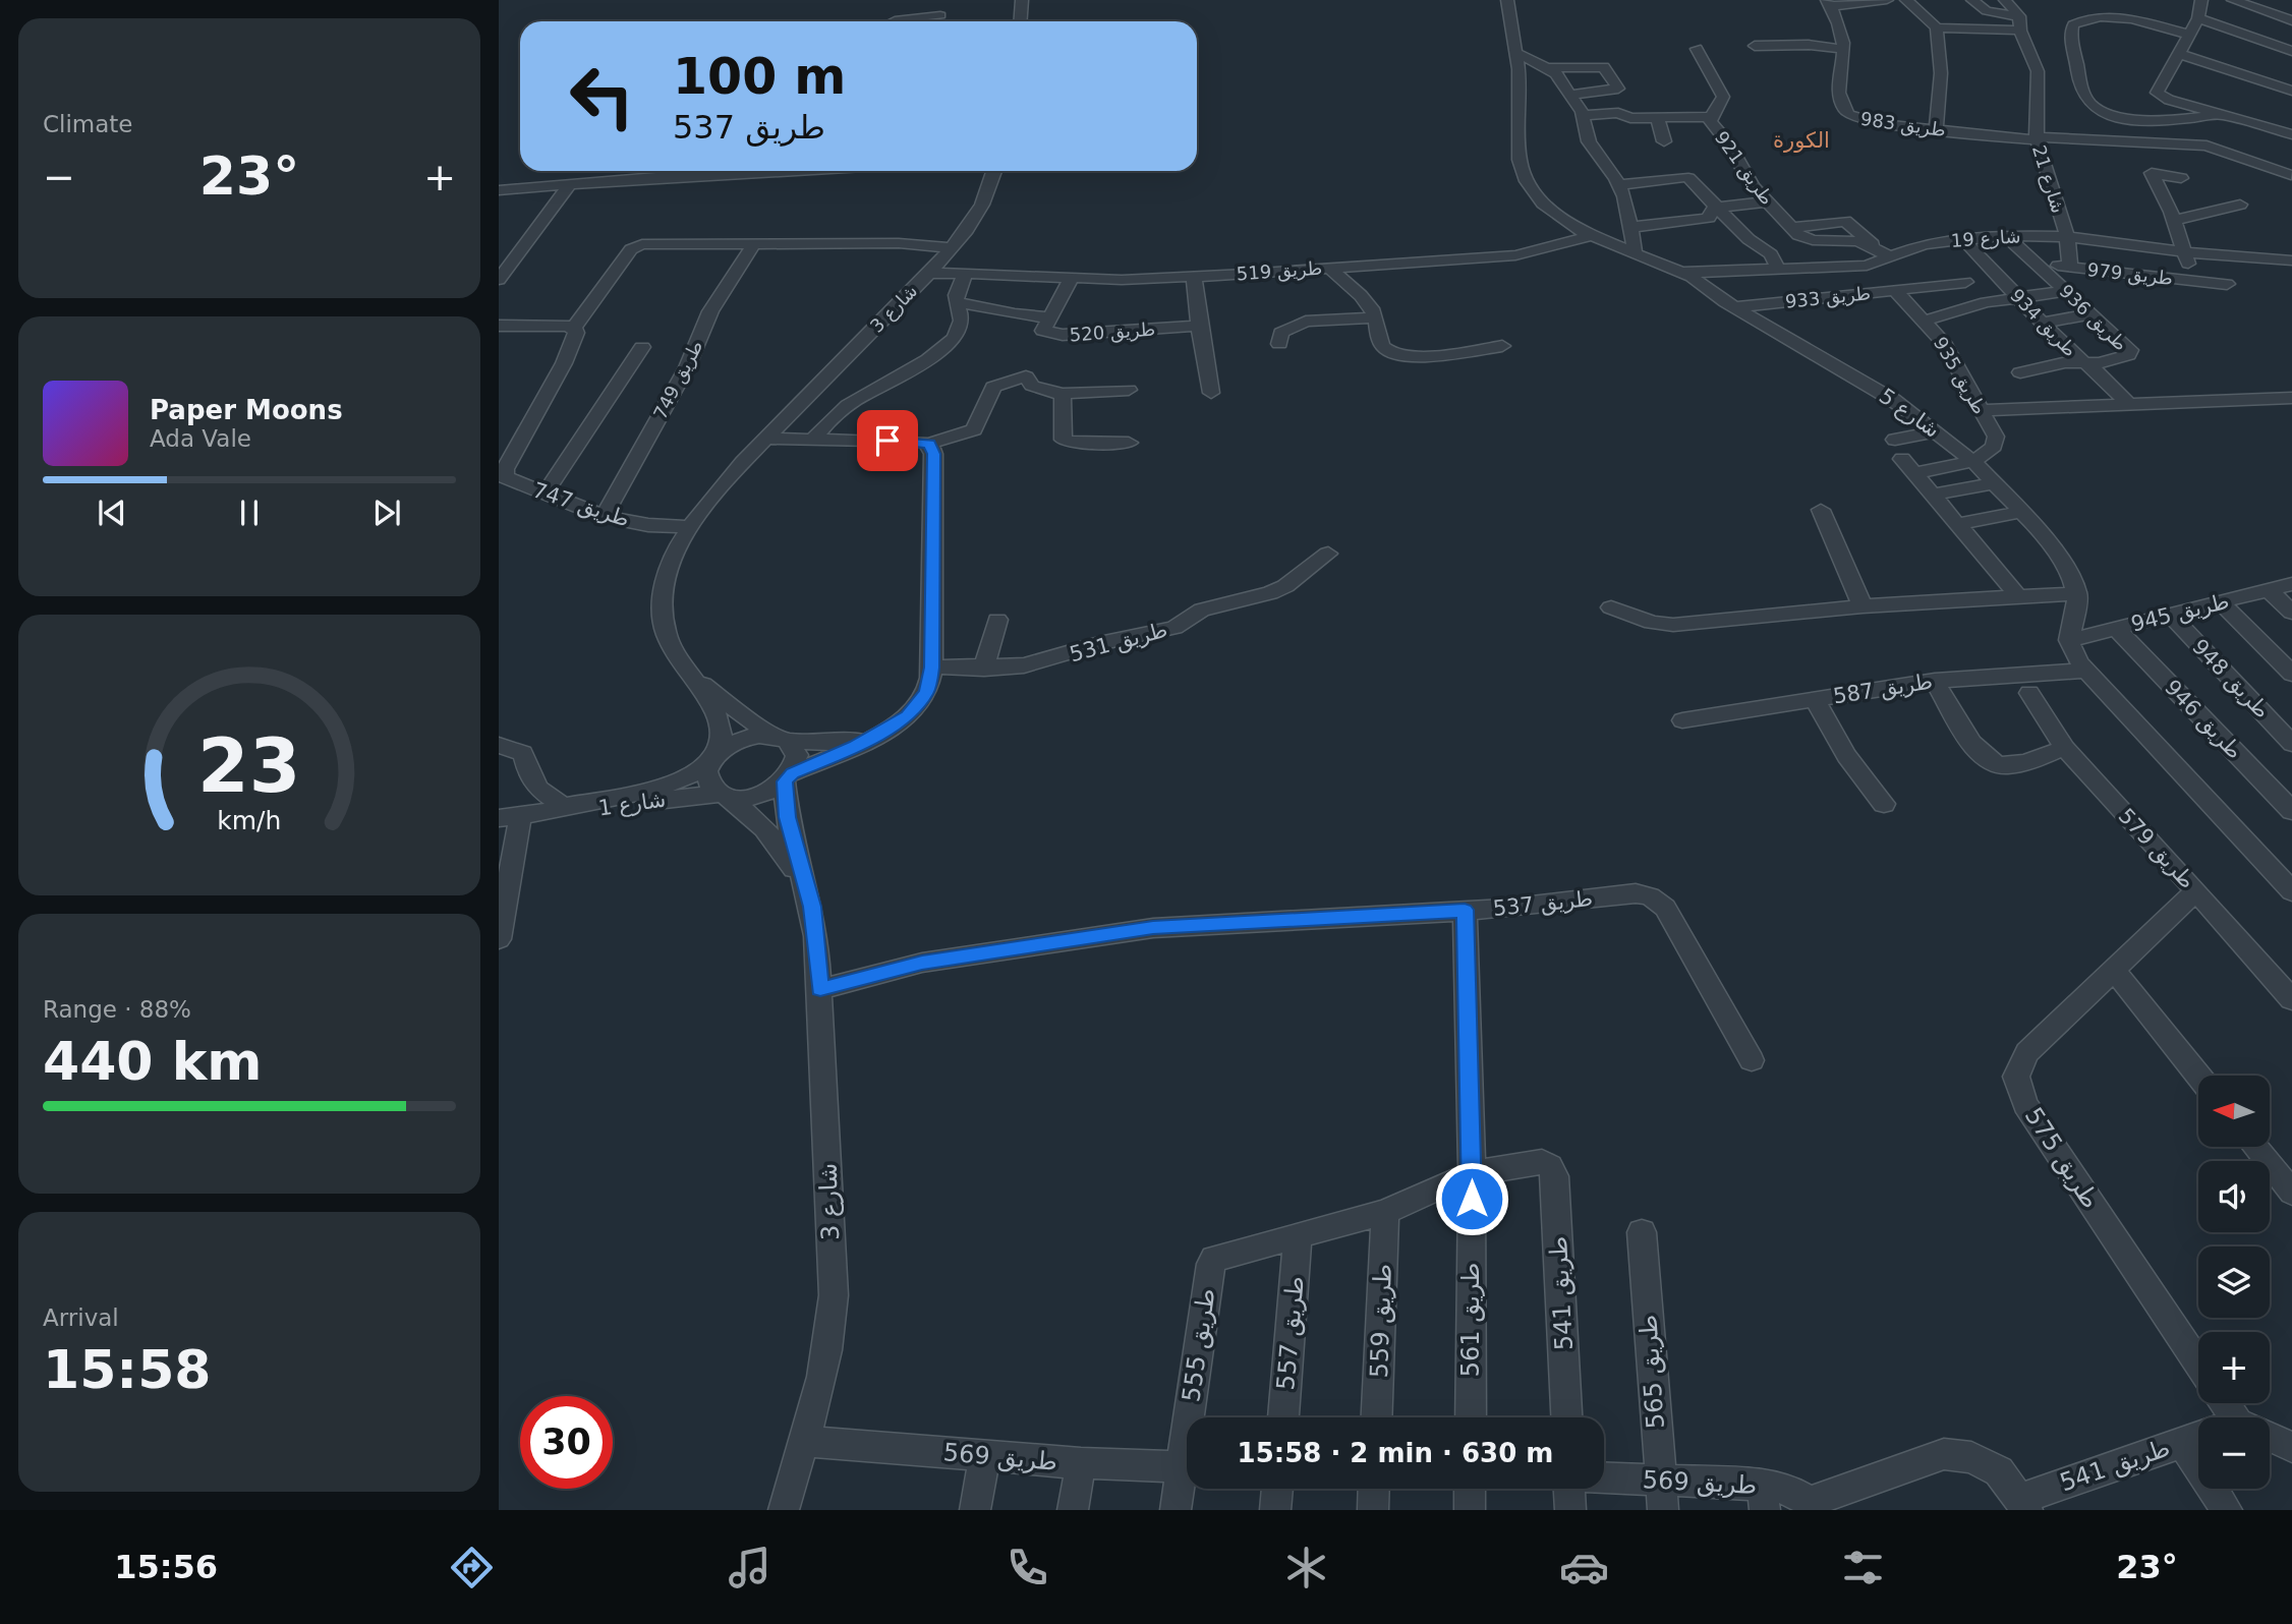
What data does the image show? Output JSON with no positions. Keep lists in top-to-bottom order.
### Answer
{
  "streets": {
    "street": [
      "طريق 983",
      "طريق 921",
      "شارع 21",
      "شارع 19",
      "طريق 519",
      "طريق 979",
      "طريق 933",
      "شارع 3",
      "طريق 936",
      "طريق 934",
      "طريق 520",
      "طريق 935",
      "طريق 749",
      "شارع 5",
      "طريق 747",
      "طريق 945",
      "طريق 531",
      "طريق 948",
      "طريق 587",
      "طريق 946",
      "شارع 1",
      "طريق 579",
      "طريق 537",
      "طريق 575",
      "طريق 541",
      "طريق 561",
      "طريق 559",
      "طريق 557",
      "طريق 555",
      "طريق 565",
      "طريق 569"
    ]
  },
  "crossings": [
    ["طريق 983", "شارع 21"],
    ["طريق 921", "طريق 933"],
    ["شارع 21", "شارع 19"],
    ["شارع 21", "طريق 979"],
    ["شارع 19", "طريق 933"],
    ["شارع 19", "طريق 936"],
    ["شارع 19", "طريق 934"],
    ["شارع 19", "شارع 5"],
    ["طريق 519", "شارع 3"],
    ["طريق 519", "طريق 520"],
    ["طريق 519", "شارع 5"],
    ["طريق 979", "طريق 936"],
    ["طريق 933", "طريق 935"],
    ["طريق 933", "شارع 5"],
    ["شارع 3", "طريق 747"],
    ["شارع 3", "طريق 531"],
    ["شارع 3", "شارع 1"],
    ["شارع 3", "طريق 537"],
    ["شارع 3", "طريق 569"],
    ["طريق 936", "طريق 934"],
    ["طريق 935", "شارع 5"],
    ["طريق 749", "طريق 747"],
    ["طريق 945", "طريق 948"],
    ["طريق 945", "طريق 946"],
    ["طريق 579", "طريق 575"],
    ["طريق 537", "طريق 561"],
    ["طريق 541", "طريق 561"],
    ["طريق 557", "طريق 555"],
    ["طريق 565", "طريق 569"]
  ],
  "districts": ["الكورة"],
  "north": "left",
  "page": {
    "tile": [
      "Climate",
      ["Range · 88%", "440 km"],
      ["Arrival", "15:58"]
    ],
    "turn": ["100 m", "طريق 537"],
    "heat": ["−", "23°", "+"],
    "song": ["Paper Moons", "Ada Vale"],
    "map_buttons": ["+", "−"],
    "limit": "30",
    "trip": "15:58 · 2 min · 630 m",
    "tabs": ["15:56", "23°"],
    "gauge": ["23", "km/h"]
  }
}
